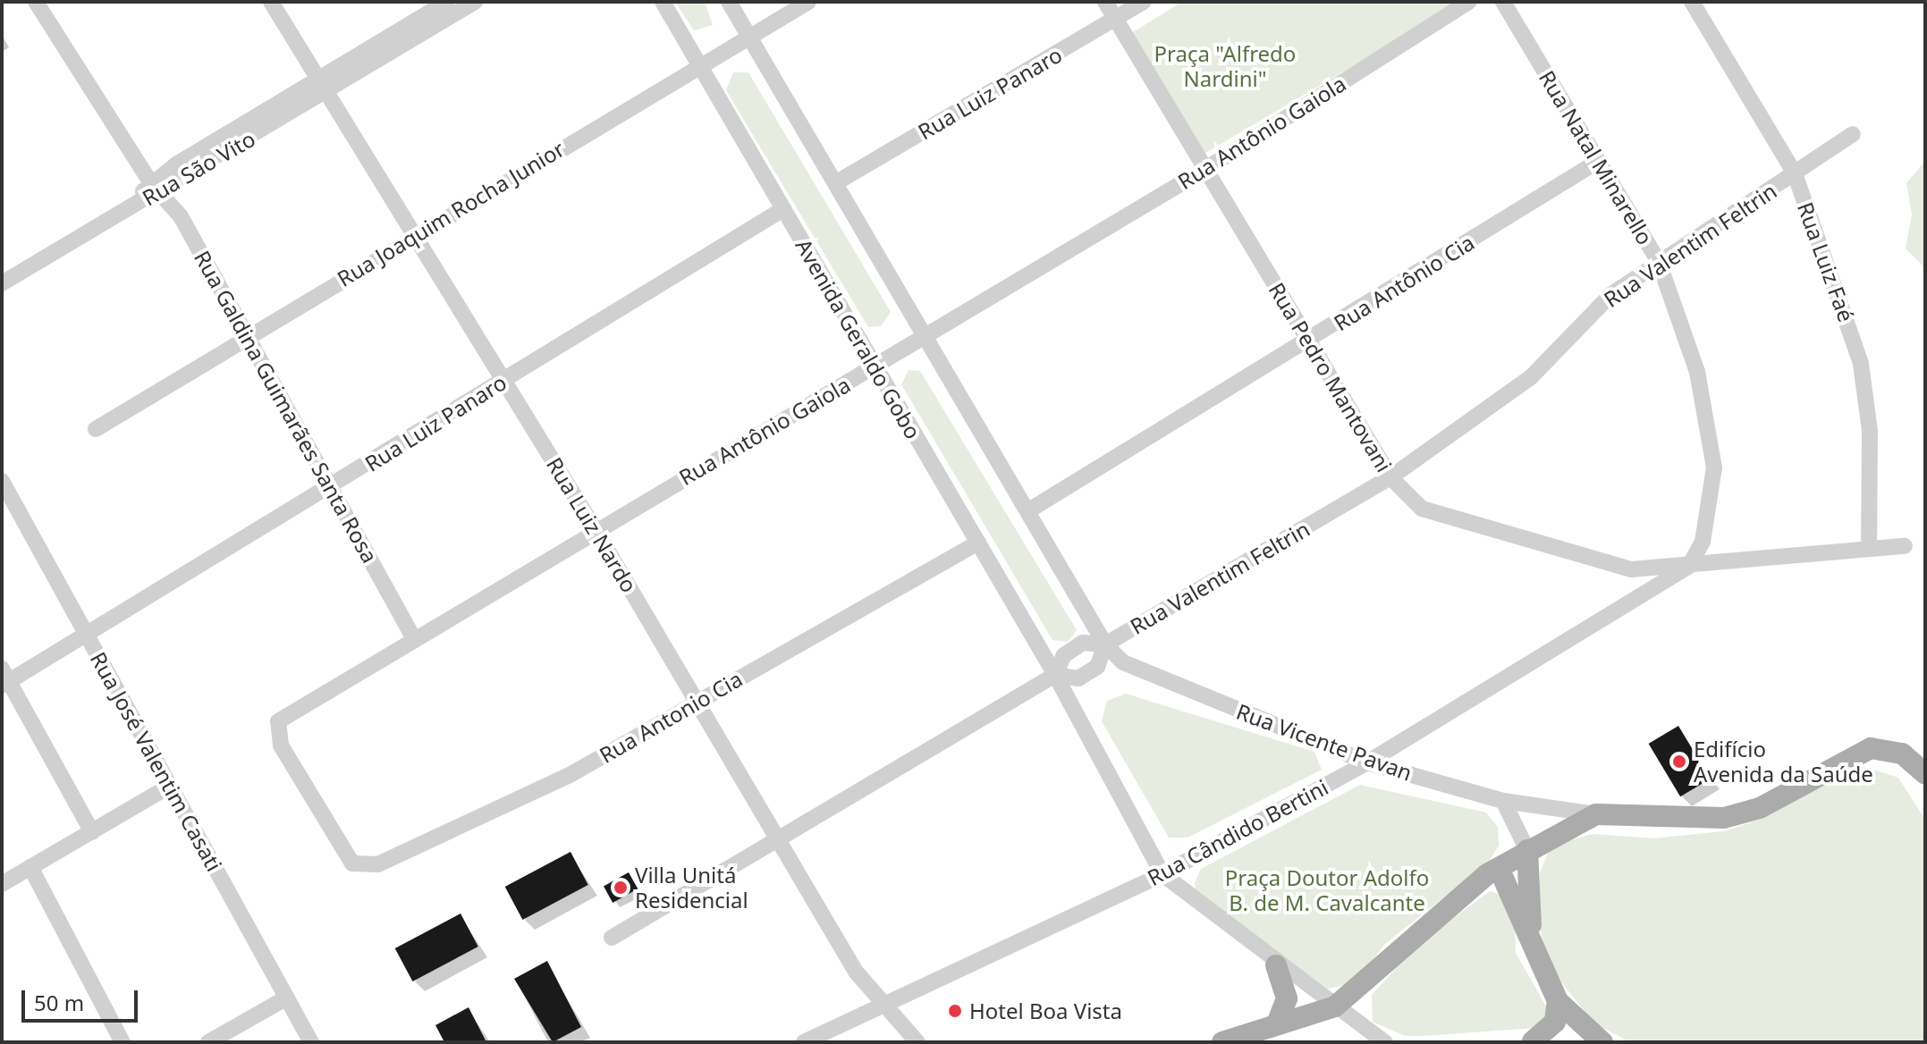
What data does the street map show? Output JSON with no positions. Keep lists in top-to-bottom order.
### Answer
{
  "streets": {
    "street": [
      "Rua Luiz Panaro",
      "Rua Antônio Gaiola",
      "Rua Natal Minarello",
      "Rua São Vito",
      "Rua Joaquim Rocha Junior",
      "Rua Valentim Feltrin",
      "Rua Luiz Faé",
      "Rua Antônio Cia",
      "Avenida Geraldo Gobo",
      "Rua Pedro Mantovani",
      "Rua Galdina Guimarães Santa Rosa",
      "Rua Luiz Nardo",
      "Rua Antonio Cia",
      "Rua Vicente Pavan",
      "Rua José Valentim Casati",
      "Rua Cândido Bertini"
    ]
  },
  "crossings": [
    ["Rua Luiz Panaro", "Avenida Geraldo Gobo"],
    ["Rua Luiz Panaro", "Rua Pedro Mantovani"],
    ["Rua Luiz Panaro", "Rua Galdina Guimarães Santa Rosa"],
    ["Rua Luiz Panaro", "Rua Luiz Nardo"],
    ["Rua Luiz Panaro", "Rua José Valentim Casati"],
    ["Rua Antônio Gaiola", "Avenida Geraldo Gobo"],
    ["Rua Antônio Gaiola", "Rua Pedro Mantovani"],
    ["Rua Antônio Gaiola", "Rua Galdina Guimarães Santa Rosa"],
    ["Rua Antônio Gaiola", "Rua Luiz Nardo"],
    ["Rua Antônio Gaiola", "Rua Antonio Cia"],
    ["Rua Natal Minarello", "Rua Valentim Feltrin"],
    ["Rua Natal Minarello", "Rua Antônio Cia"],
    ["Rua Natal Minarello", "Rua Pedro Mantovani"],
    ["Rua Natal Minarello", "Rua Cândido Bertini"],
    ["Rua São Vito", "Rua Galdina Guimarães Santa Rosa"],
    ["Rua São Vito", "Rua Luiz Nardo"],
    ["Rua Joaquim Rocha Junior", "Avenida Geraldo Gobo"],
    ["Rua Joaquim Rocha Junior", "Rua Galdina Guimarães Santa Rosa"],
    ["Rua Joaquim Rocha Junior", "Rua Luiz Nardo"],
    ["Rua Valentim Feltrin", "Rua Luiz Faé"],
    ["Rua Valentim Feltrin", "Avenida Geraldo Gobo"],
    ["Rua Valentim Feltrin", "Rua Pedro Mantovani"],
    ["Rua Valentim Feltrin", "Rua Luiz Nardo"],
    ["Rua Valentim Feltrin", "Rua Vicente Pavan"],
    ["Rua Luiz Faé", "Rua Pedro Mantovani"],
    ["Rua Antônio Cia", "Rua Pedro Mantovani"],
    ["Avenida Geraldo Gobo", "Rua Antonio Cia"],
    ["Avenida Geraldo Gobo", "Rua Cândido Bertini"],
    ["Rua Pedro Mantovani", "Rua Cândido Bertini"],
    ["Rua Luiz Nardo", "Rua Antonio Cia"],
    ["Rua Luiz Nardo", "Rua Cândido Bertini"],
    ["Rua Vicente Pavan", "Rua Cândido Bertini"]
  ],
  "parks": ["Praça \"Alfredo Nardini\"", "Praça Doutor Adolfo B. de M. Cavalcante"],
  "places": ["Edifício Avenida da Saúde", "Villa Unitá Residencial", "Hotel Boa Vista"],
  "scale_bar": "50 m"
}
